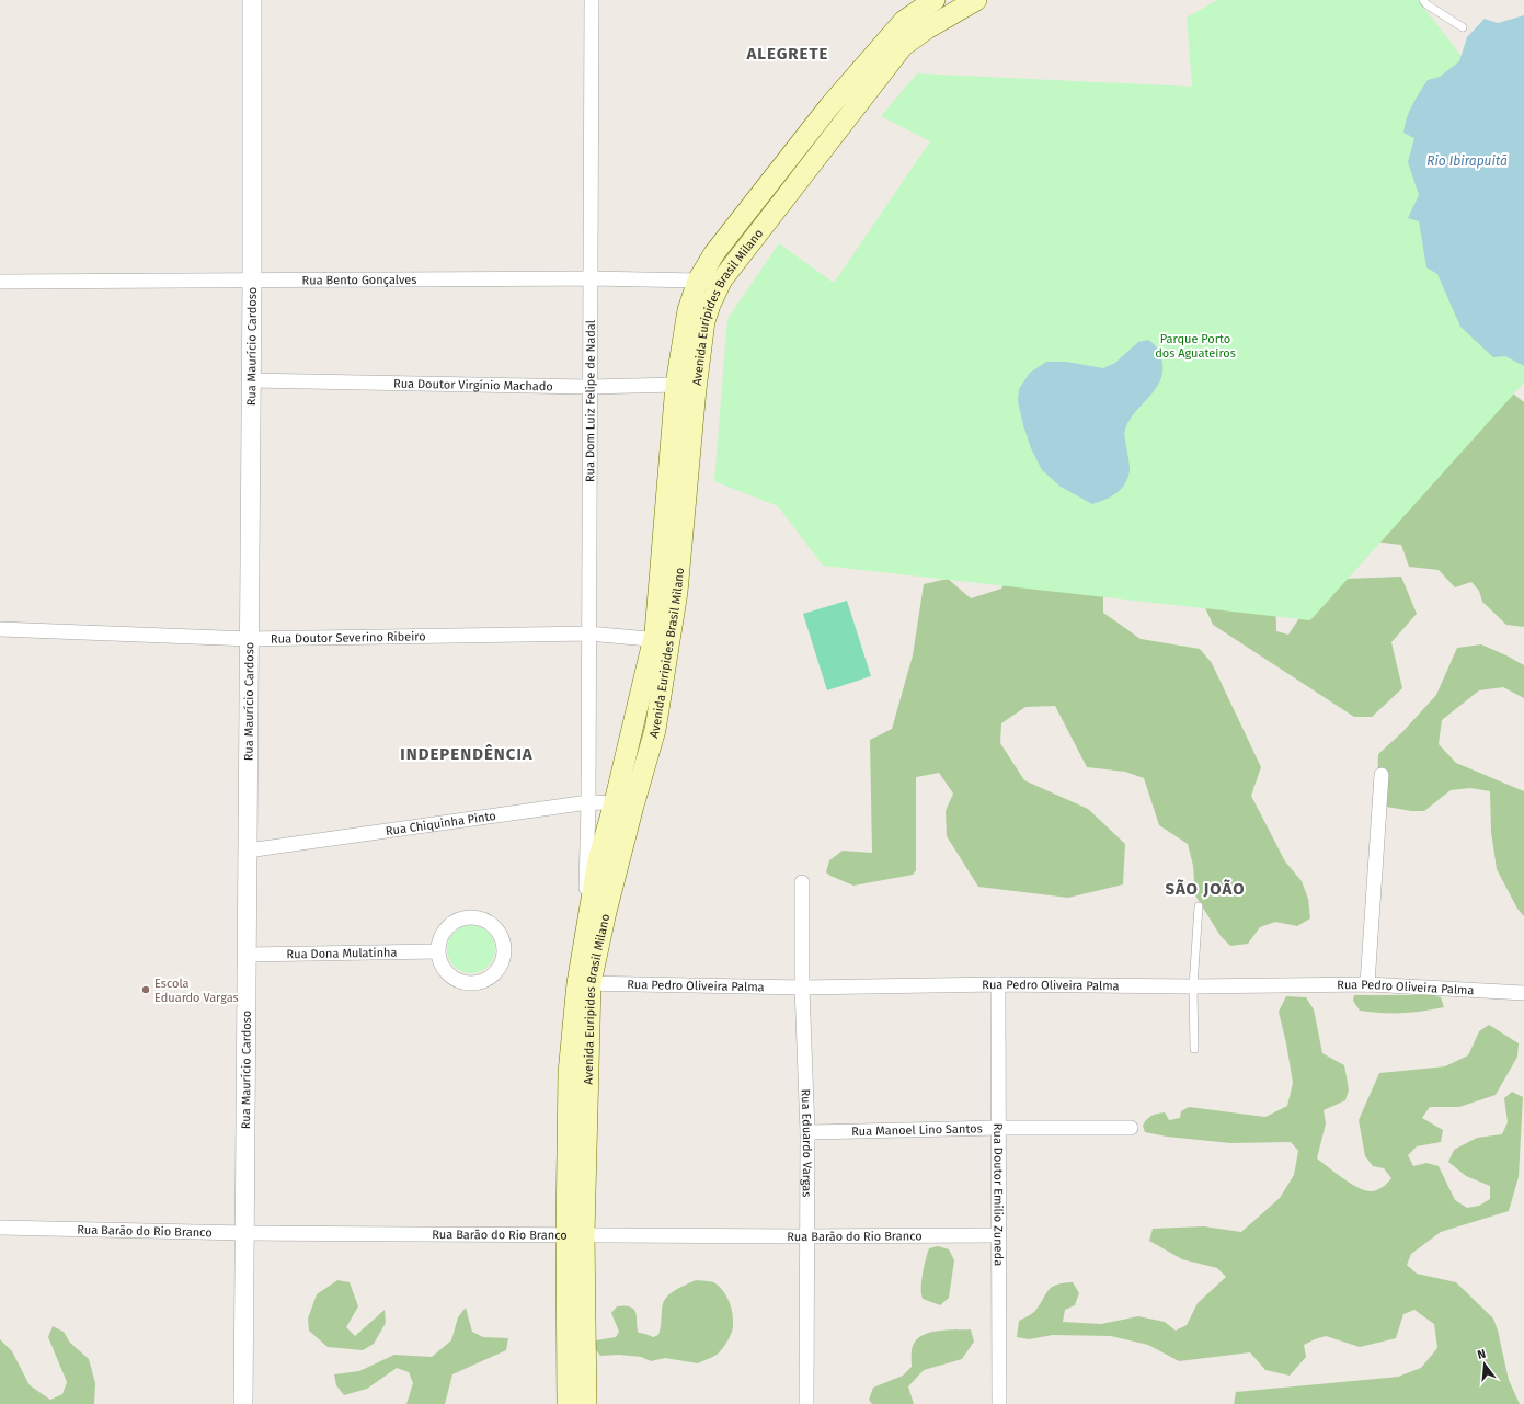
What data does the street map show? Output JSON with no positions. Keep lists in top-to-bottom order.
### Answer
{
  "streets": {
    "main road": ["Avenida Euripides Brasil Milano"],
    "street": [
      "Rua Bento Gonçalves",
      "Rua Maurício Cardoso",
      "Rua Doutor Virgínio Machado",
      "Rua Dom Luiz Felipe de Nadal",
      "Rua Doutor Severino Ribeiro",
      "Rua Chiquinha Pinto",
      "Rua Dona Mulatinha",
      "Rua Pedro Oliveira Palma",
      "Rua Manoel Lino Santos",
      "Rua Eduardo Vargas",
      "Rua Doutor Emilio Zuneda",
      "Rua Barão do Rio Branco"
    ]
  },
  "crossings": [
    ["Rua Bento Gonçalves", "Avenida Euripides Brasil Milano"],
    ["Rua Bento Gonçalves", "Rua Maurício Cardoso"],
    ["Rua Bento Gonçalves", "Rua Dom Luiz Felipe de Nadal"],
    ["Avenida Euripides Brasil Milano", "Rua Doutor Virgínio Machado"],
    ["Avenida Euripides Brasil Milano", "Rua Dom Luiz Felipe de Nadal"],
    ["Avenida Euripides Brasil Milano", "Rua Doutor Severino Ribeiro"],
    ["Avenida Euripides Brasil Milano", "Rua Chiquinha Pinto"],
    ["Avenida Euripides Brasil Milano", "Rua Pedro Oliveira Palma"],
    ["Avenida Euripides Brasil Milano", "Rua Barão do Rio Branco"],
    ["Rua Maurício Cardoso", "Rua Doutor Virgínio Machado"],
    ["Rua Maurício Cardoso", "Rua Doutor Severino Ribeiro"],
    ["Rua Maurício Cardoso", "Rua Chiquinha Pinto"],
    ["Rua Maurício Cardoso", "Rua Dona Mulatinha"],
    ["Rua Maurício Cardoso", "Rua Barão do Rio Branco"],
    ["Rua Doutor Virgínio Machado", "Rua Dom Luiz Felipe de Nadal"],
    ["Rua Dom Luiz Felipe de Nadal", "Rua Doutor Severino Ribeiro"],
    ["Rua Dom Luiz Felipe de Nadal", "Rua Chiquinha Pinto"],
    ["Rua Pedro Oliveira Palma", "Rua Eduardo Vargas"],
    ["Rua Pedro Oliveira Palma", "Rua Doutor Emilio Zuneda"],
    ["Rua Manoel Lino Santos", "Rua Eduardo Vargas"],
    ["Rua Manoel Lino Santos", "Rua Doutor Emilio Zuneda"],
    ["Rua Eduardo Vargas", "Rua Barão do Rio Branco"],
    ["Rua Doutor Emilio Zuneda", "Rua Barão do Rio Branco"]
  ],
  "districts": ["ALEGRETE", "INDEPENDÊNCIA", "SÃO JOÃO"],
  "water": ["Rio Ibirapuitã"],
  "parks": ["Parque Porto dos Aguateiros"],
  "places": ["Escola Eduardo Vargas"],
  "north": "top"
}
